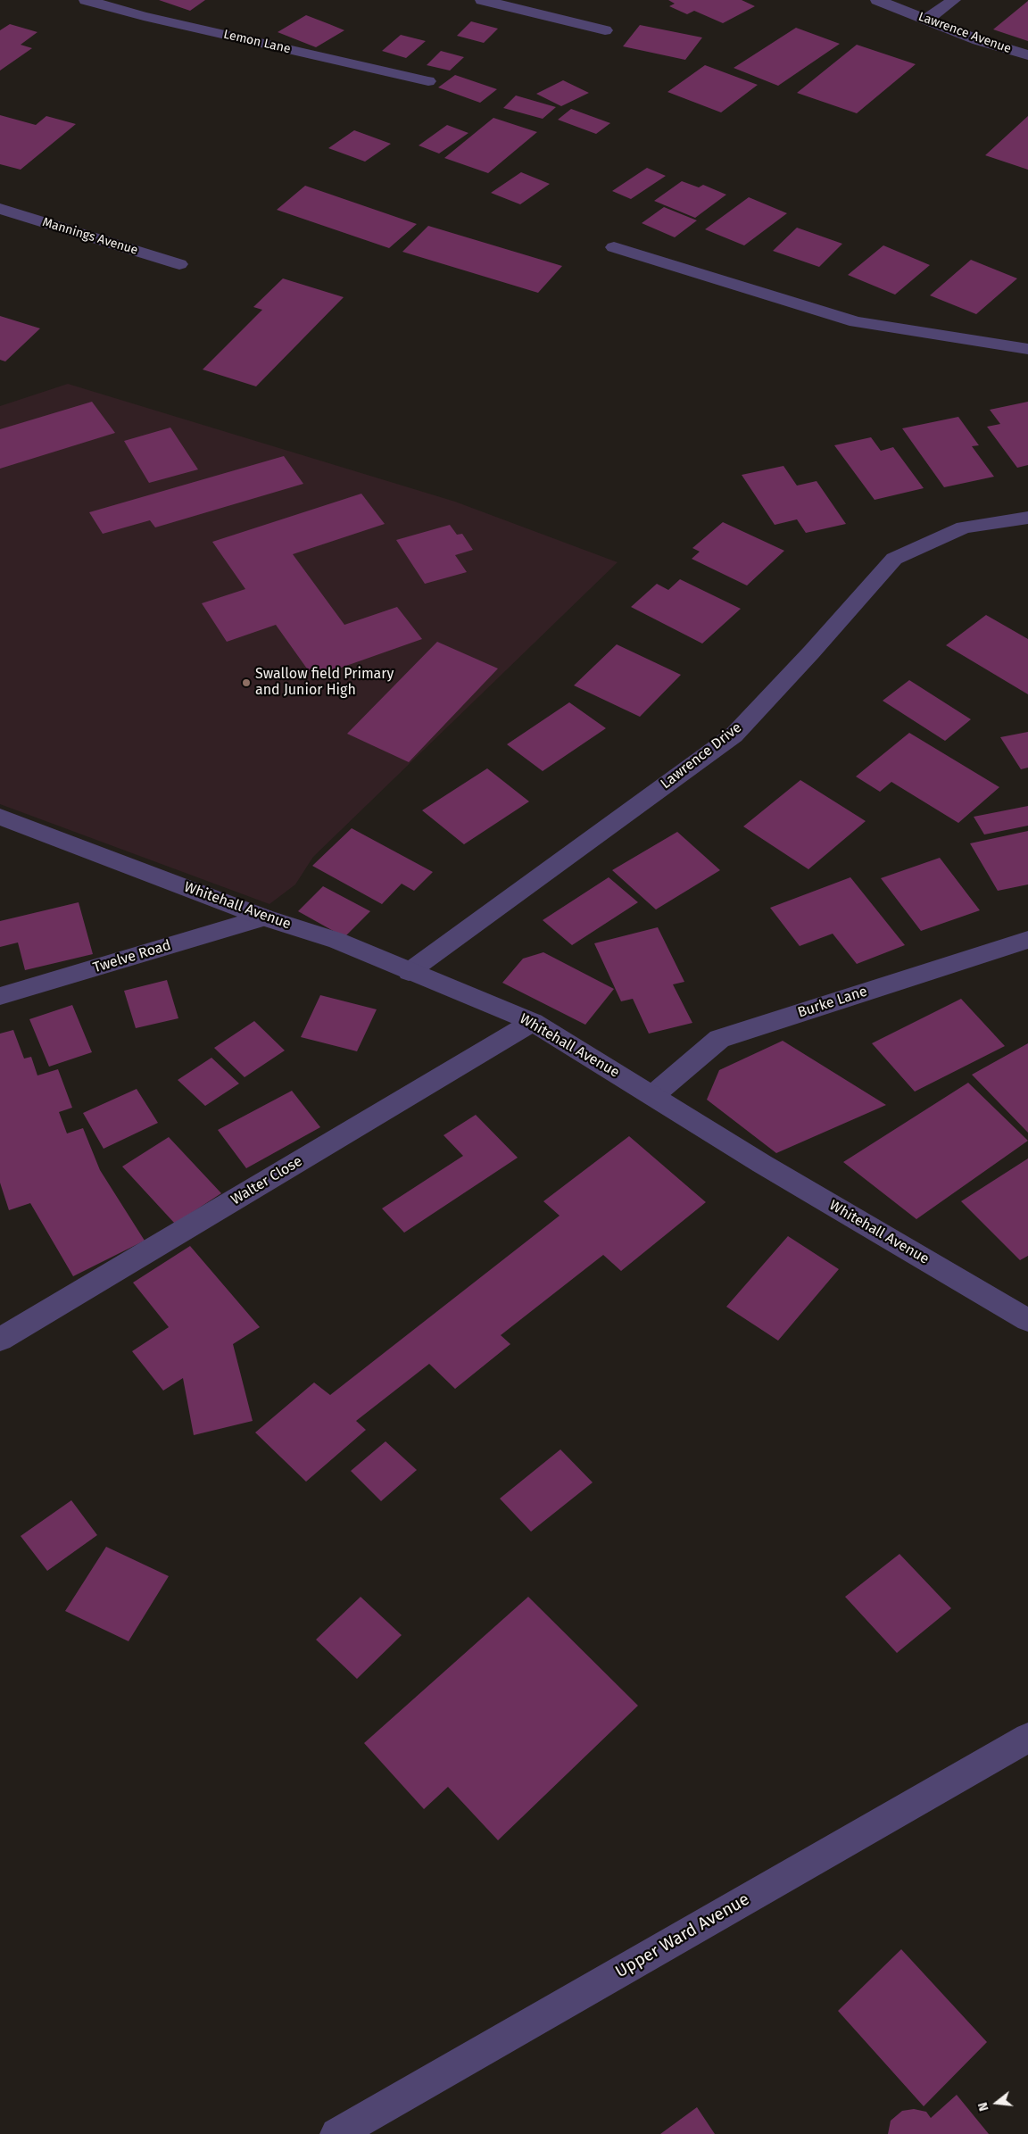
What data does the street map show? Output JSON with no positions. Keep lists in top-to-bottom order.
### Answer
{
  "streets": {
    "street": [
      "Lawrence Avenue",
      "Lemon Lane",
      "Mannings Avenue",
      "Lawrence Drive",
      "Whitehall Avenue",
      "Twelve Road",
      "Burke Lane",
      "Walter Close",
      "Upper Ward Avenue"
    ]
  },
  "crossings": [
    ["Lawrence Drive", "Whitehall Avenue"],
    ["Whitehall Avenue", "Twelve Road"],
    ["Whitehall Avenue", "Burke Lane"],
    ["Whitehall Avenue", "Walter Close"]
  ],
  "places": ["Swallow field Primary and Junior High"],
  "north": "left"
}
